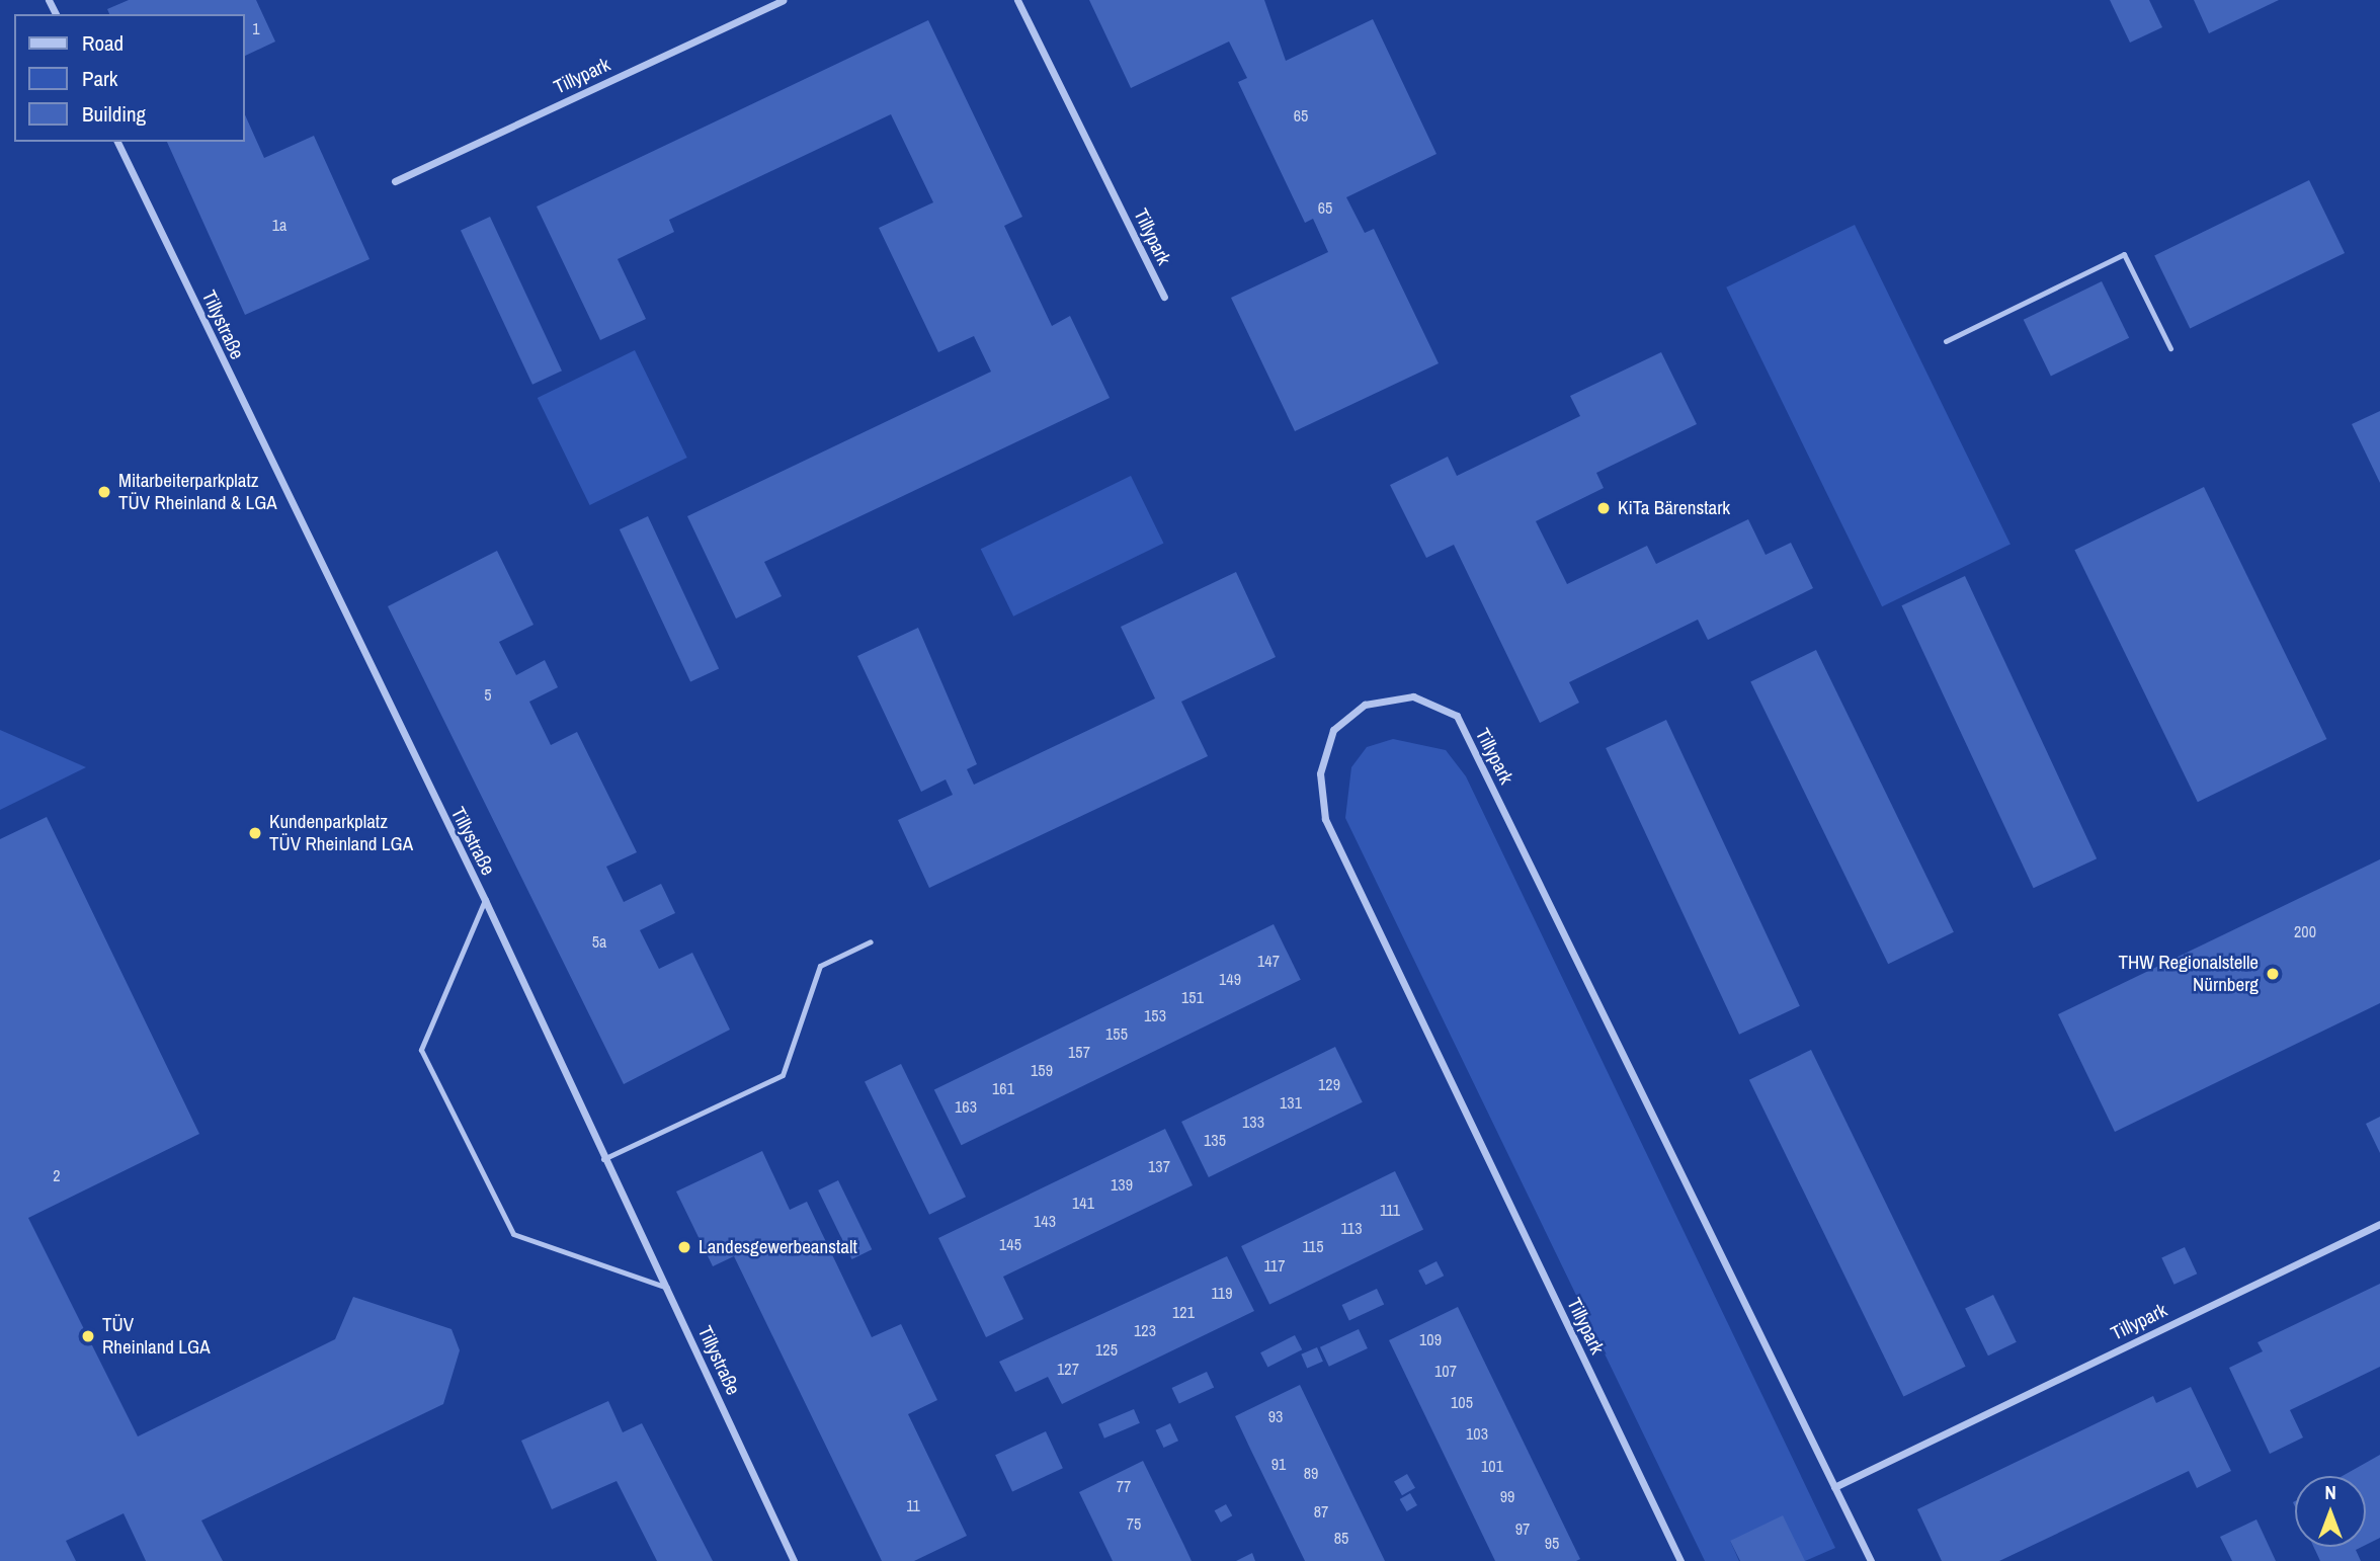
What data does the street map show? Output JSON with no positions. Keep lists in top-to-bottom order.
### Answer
{
  "streets": {
    "street": ["Tillypark", "Tillystraße"]
  },
  "places": [
    "Mitarbeiterparkplatz TÜV Rheinland & LGA",
    "KiTa Bärenstark",
    "Kundenparkplatz TÜV Rheinland LGA",
    "THW Regionalstelle Nürnberg",
    "Landesgewerbeanstalt",
    "TÜV Rheinland LGA"
  ],
  "house_numbers": [
    "1",
    "65",
    "65",
    "1a",
    "5",
    "200",
    "5a",
    "147",
    "149",
    "151",
    "153",
    "155",
    "157",
    "159",
    "129",
    "161",
    "131",
    "163",
    "133",
    "135",
    "137",
    "2",
    "139",
    "141",
    "111",
    "143",
    "113",
    "145",
    "115",
    "117",
    "119",
    "121",
    "123",
    "109",
    "125",
    "127",
    "107",
    "105",
    "93",
    "103",
    "91",
    "101",
    "89",
    "77",
    "99",
    "11",
    "87",
    "75",
    "97",
    "85",
    "95"
  ],
  "legend": ["Road", "Park", "Building"],
  "north": "top"
}
